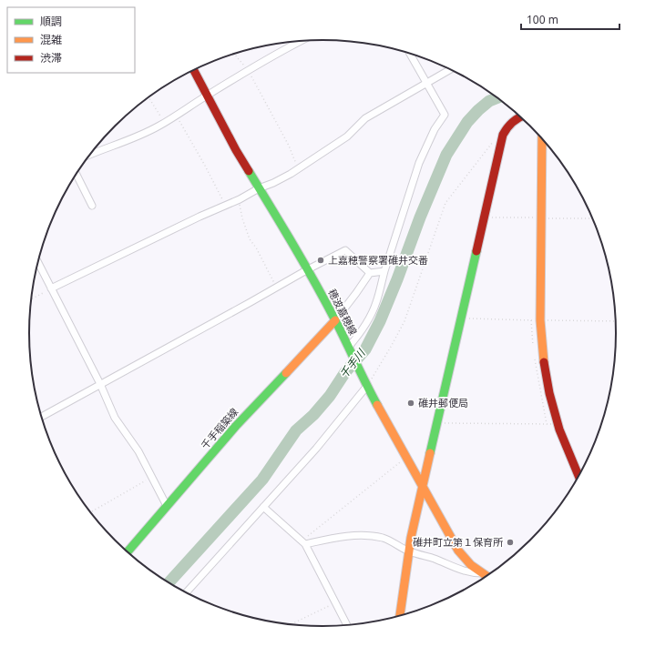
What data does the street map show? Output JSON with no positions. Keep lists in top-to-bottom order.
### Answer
{
  "streets": {
    "main road": ["穂波嘉穂線", "千手稲築線"]
  },
  "crossings": [
    ["穂波嘉穂線", "千手稲築線"]
  ],
  "water": ["千手川"],
  "places": ["上嘉穂警察署碓井交番", "碓井郵便局", "碓井町立第１保育所"],
  "legend": ["順調", "混雑", "渋滞"],
  "scale_bar": "100 m"
}
